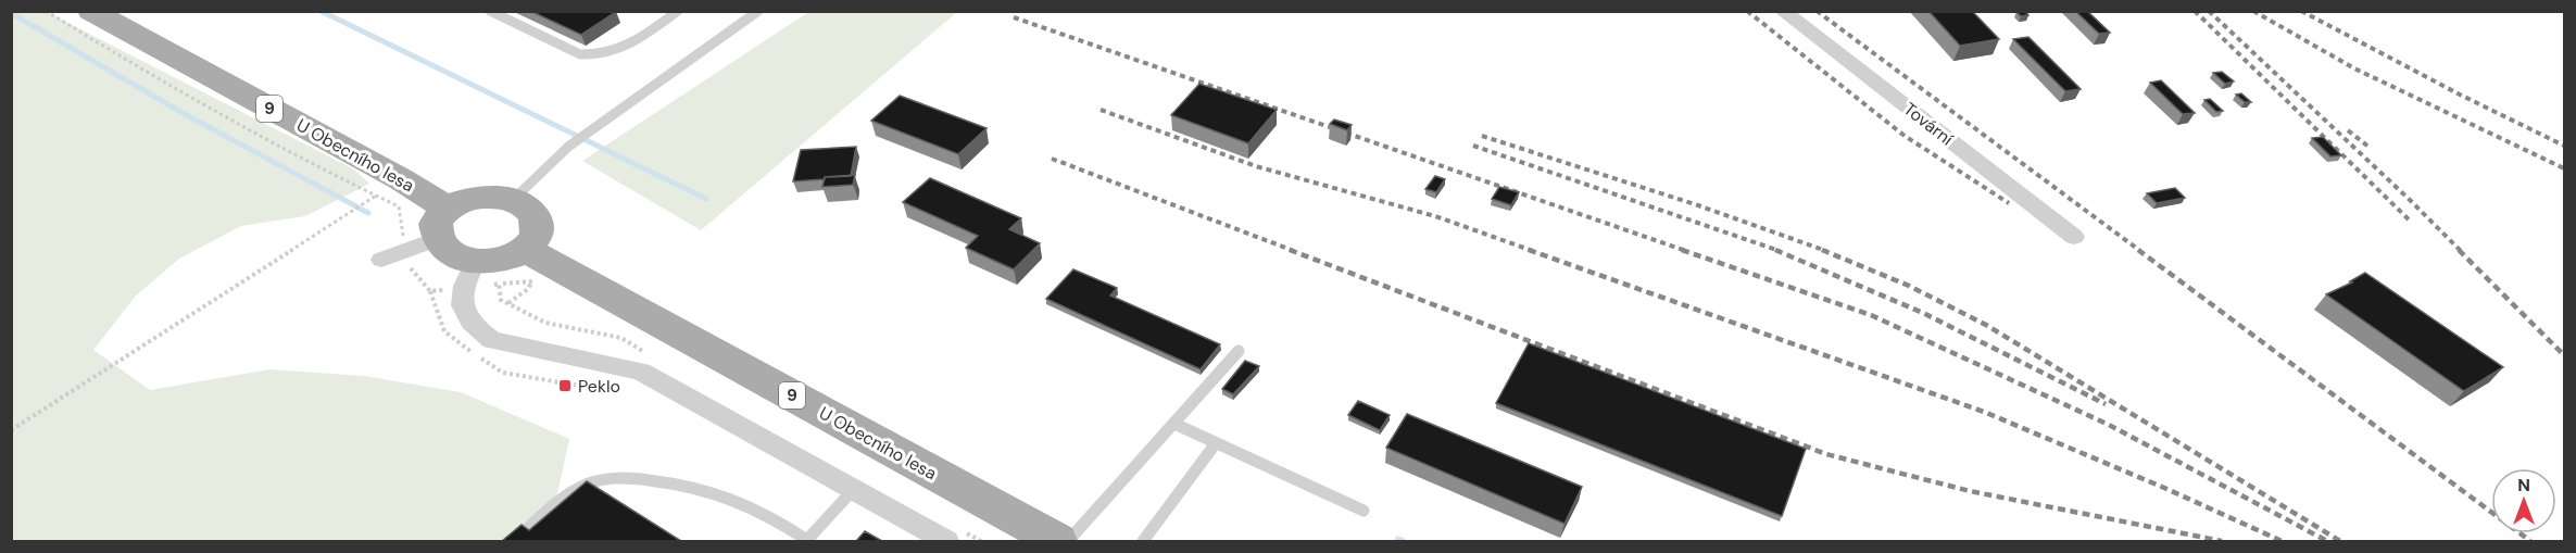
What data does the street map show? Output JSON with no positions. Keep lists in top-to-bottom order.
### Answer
{
  "streets": {
    "main road": ["9", "U Obecního lesa"],
    "street": ["Tovární"]
  },
  "places": {
    "transit": ["Peklo"]
  },
  "north": "top"
}
